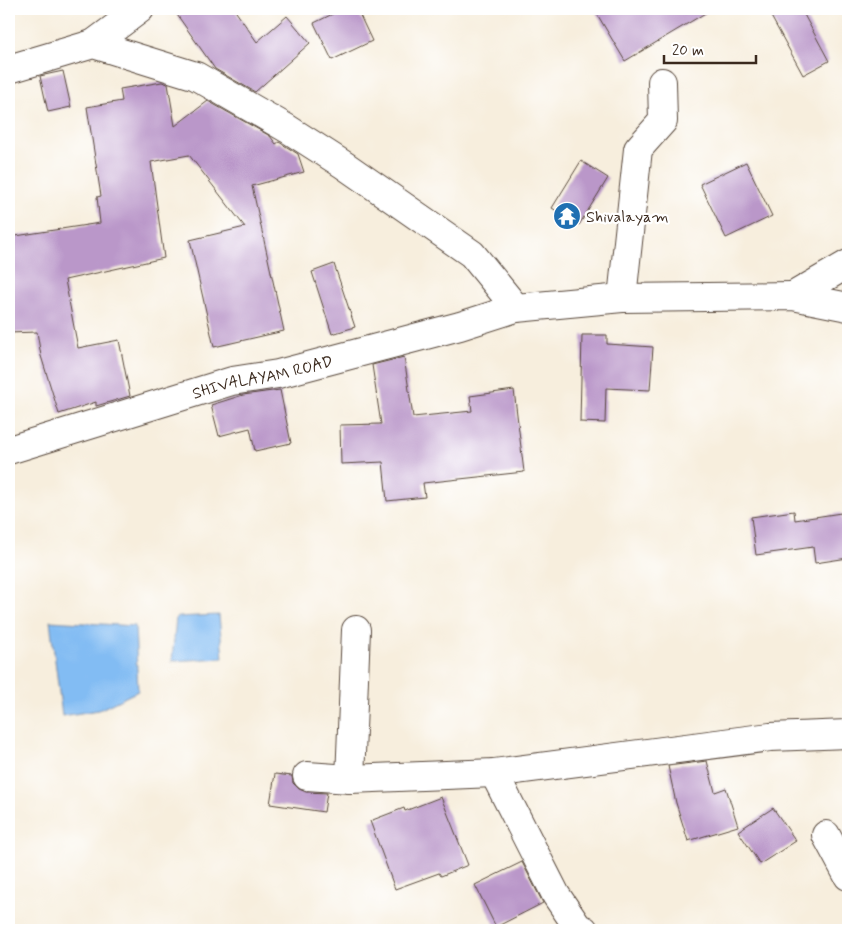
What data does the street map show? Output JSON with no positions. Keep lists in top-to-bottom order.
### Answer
{
  "streets": {
    "street": ["SHIVALAYAM ROAD"]
  },
  "places": {
    "temple": ["Shivalayam"]
  },
  "scale_bar": "20 m"
}
